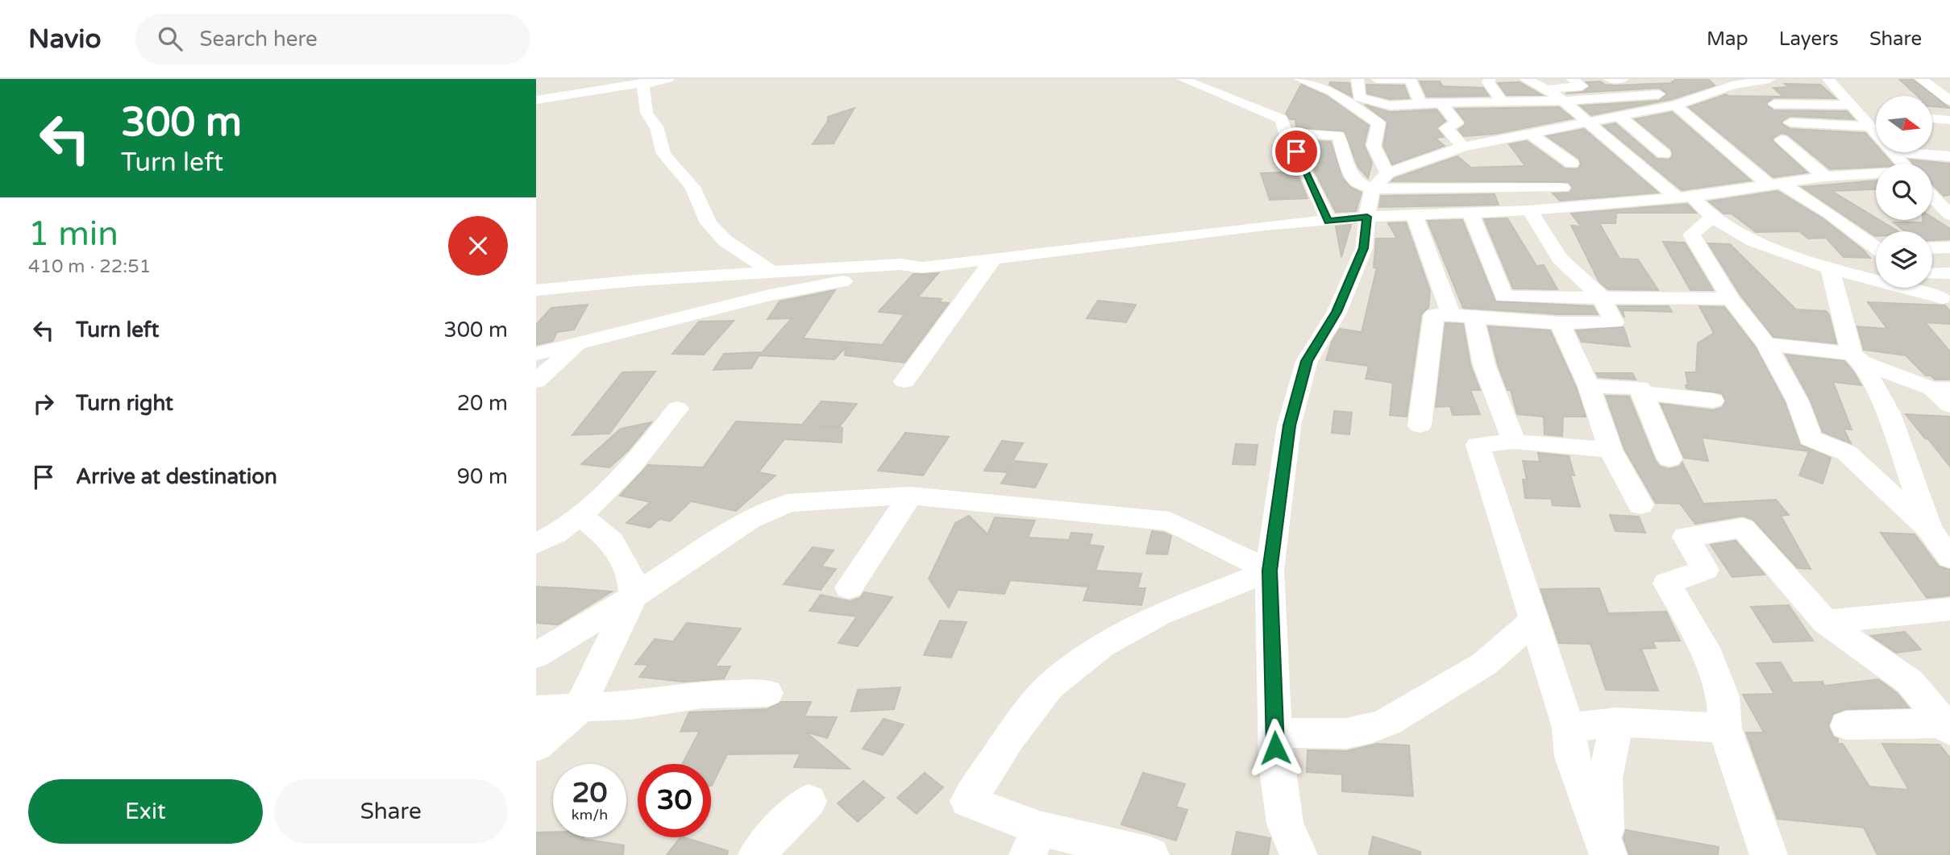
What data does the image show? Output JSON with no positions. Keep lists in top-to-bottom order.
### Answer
{
  "north": "right",
  "page": {
    "header": "Navio",
    "search": "Search here",
    "nav": ["Map", "Layers", "Share"],
    "turn": ["300 m", "Turn left"],
    "heading": ["1 min", "410 m · 22:51"],
    "list": [
      {
        "name": "Turn left",
        "value": "300 m"
      },
      {
        "name": "Turn right",
        "value": "20 m"
      },
      {
        "name": "Arrive at destination",
        "value": "90 m"
      }
    ],
    "speed": "20 km/h",
    "limit": "30",
    "buttons": ["Exit", "Share"]
  }
}
